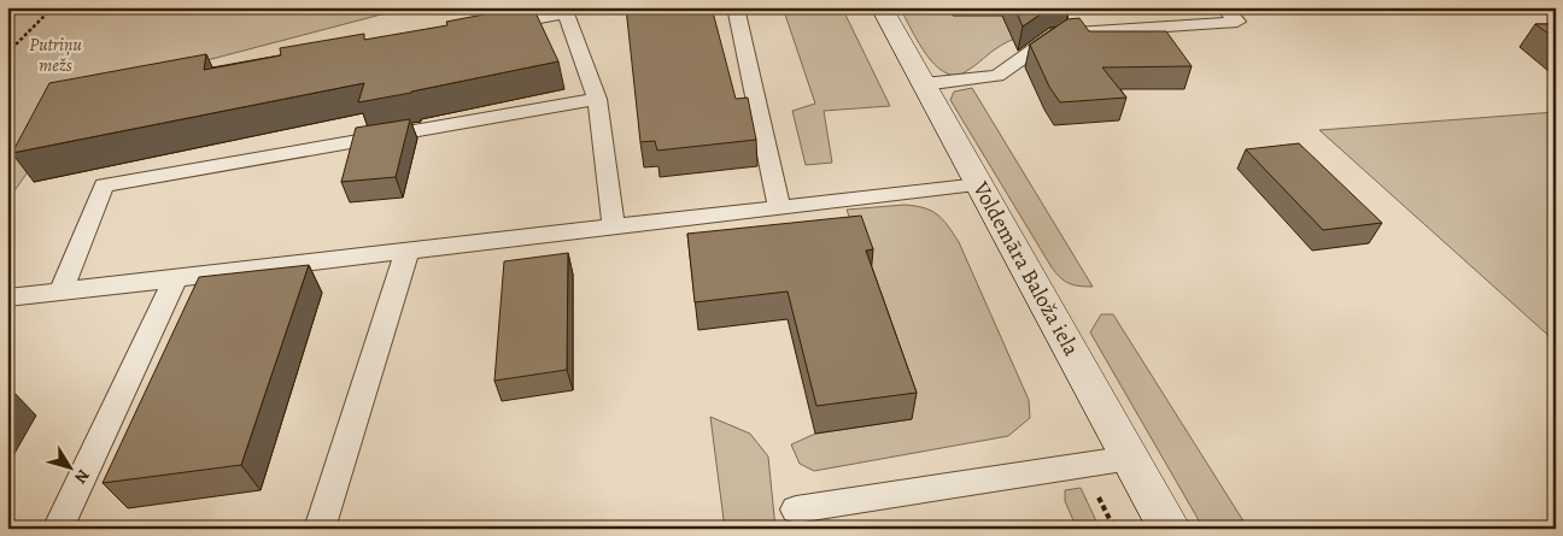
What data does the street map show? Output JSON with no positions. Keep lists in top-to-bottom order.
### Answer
{
  "streets": {
    "main road": ["Voldemāra Baloža iela"]
  },
  "parks": ["Putriņu mežs"],
  "north": "bottom right"
}
